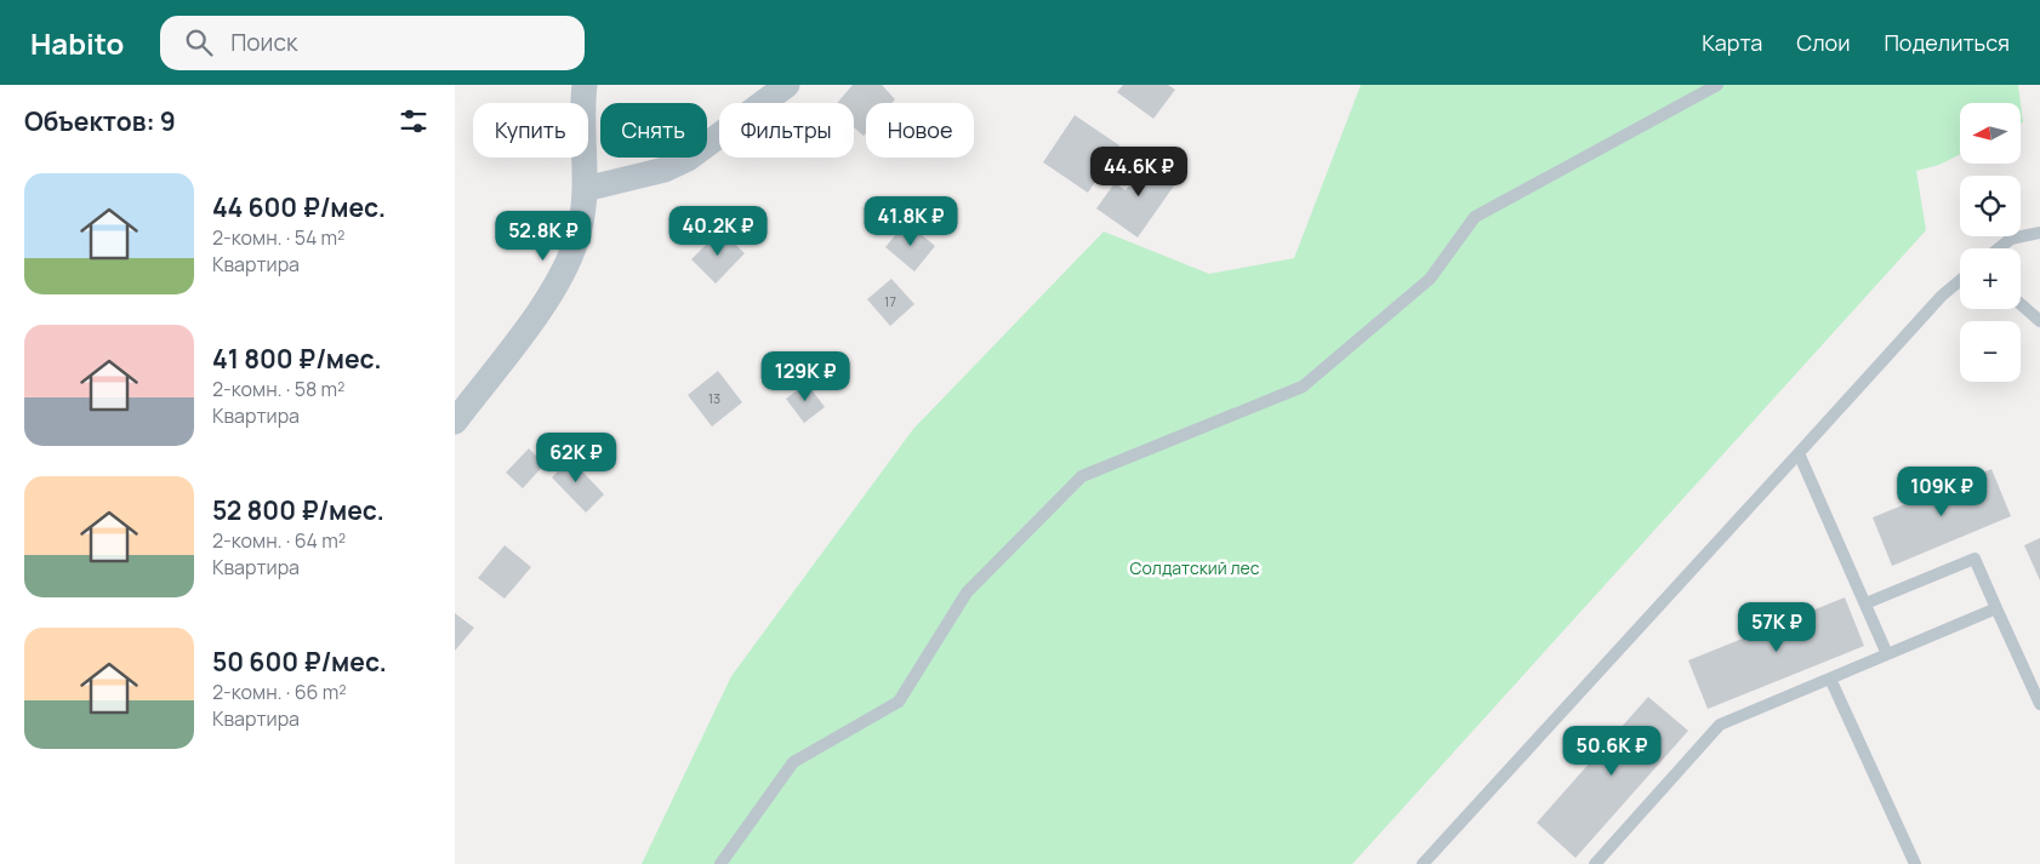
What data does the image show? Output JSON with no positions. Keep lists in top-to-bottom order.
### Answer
{
  "parks": ["Солдатский лес"],
  "house_numbers": ["17", "13"],
  "north": "left",
  "page": {
    "header": "Habito",
    "search": "Поиск",
    "nav": ["Карта", "Слои", "Поделиться"],
    "heading": "Объектов: 9",
    "map_buttons": ["+", "−"],
    "chip": [
      "Купить",
      "Снять",
      "Фильтры",
      "Новое"
    ],
    "price": [
      "44.6K ₽",
      "41.8K ₽",
      "40.2K ₽",
      "52.8K ₽",
      "129K ₽",
      "62K ₽",
      "109K ₽",
      "57K ₽",
      "50.6K ₽"
    ],
    "list": [
      {
        "name": "44 600 ₽/мес.",
        "note": "2-комн. · 54 m² · Квартира"
      },
      {
        "name": "41 800 ₽/мес.",
        "note": "2-комн. · 58 m² · Квартира"
      },
      {
        "name": "52 800 ₽/мес.",
        "note": "2-комн. · 64 m² · Квартира"
      },
      {
        "name": "50 600 ₽/мес.",
        "note": "2-комн. · 66 m² · Квартира"
      }
    ]
  }
}
